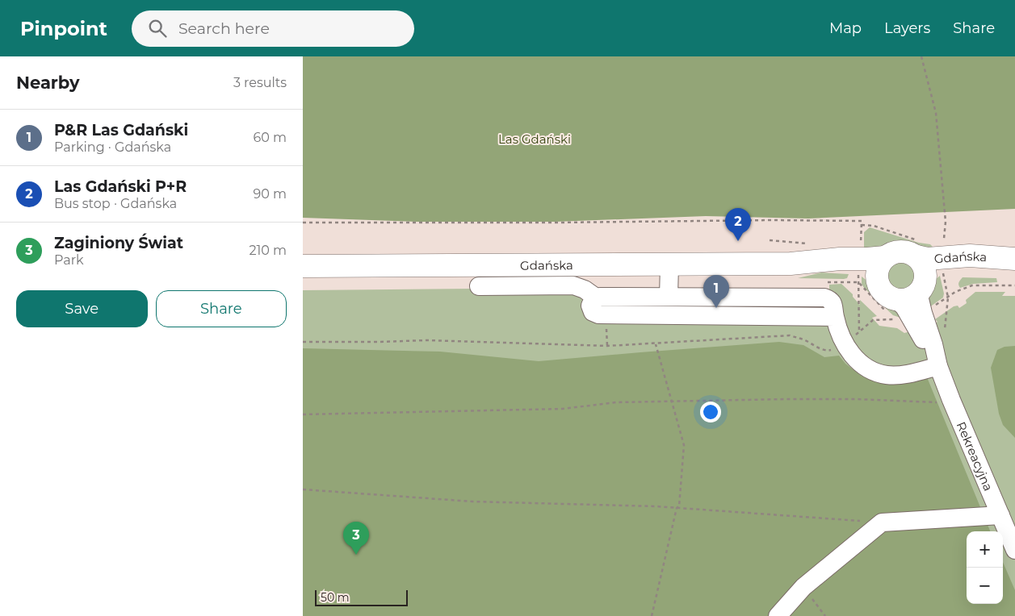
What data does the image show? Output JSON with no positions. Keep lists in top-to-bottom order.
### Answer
{
  "streets": {
    "main road": ["Gdańska"],
    "street": ["Rekreacyjna"]
  },
  "crossings": [
    ["Gdańska", "Rekreacyjna"]
  ],
  "parks": ["Las Gdański"],
  "scale_bar": "50 m",
  "page": {
    "header": "Pinpoint",
    "search": "Search here",
    "nav": ["Map", "Layers", "Share"],
    "heading": ["Nearby", "3 results"],
    "list": [
      {
        "mark": "1",
        "name": "P&R Las Gdański",
        "note": "Parking · Gdańska",
        "value": "60 m"
      },
      {
        "mark": "2",
        "name": "Las Gdański P+R",
        "note": "Bus stop · Gdańska",
        "value": "90 m"
      },
      {
        "mark": "3",
        "name": "Zaginiony Świat",
        "note": "Park",
        "value": "210 m"
      }
    ],
    "pins": ["2", "1", "3"],
    "buttons": ["Save", "Share"],
    "map_buttons": ["+", "−"],
    "scale": "50 m"
  }
}
